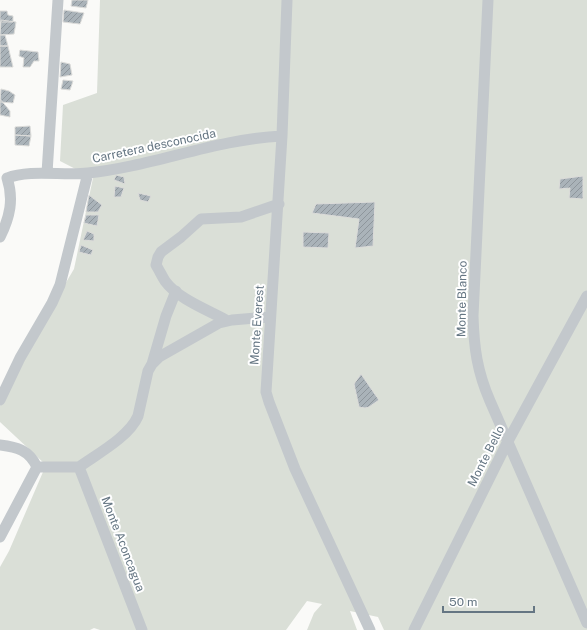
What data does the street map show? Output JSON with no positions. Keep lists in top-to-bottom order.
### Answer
{
  "streets": {
    "street": [
      "Carretera desconocida",
      "Monte Blanco",
      "Monte Everest",
      "Monte Bello",
      "Monte Aconcagua"
    ]
  },
  "crossings": [
    ["Carretera desconocida", "Monte Everest"],
    ["Monte Blanco", "Monte Bello"]
  ],
  "scale_bar": "50 m"
}
